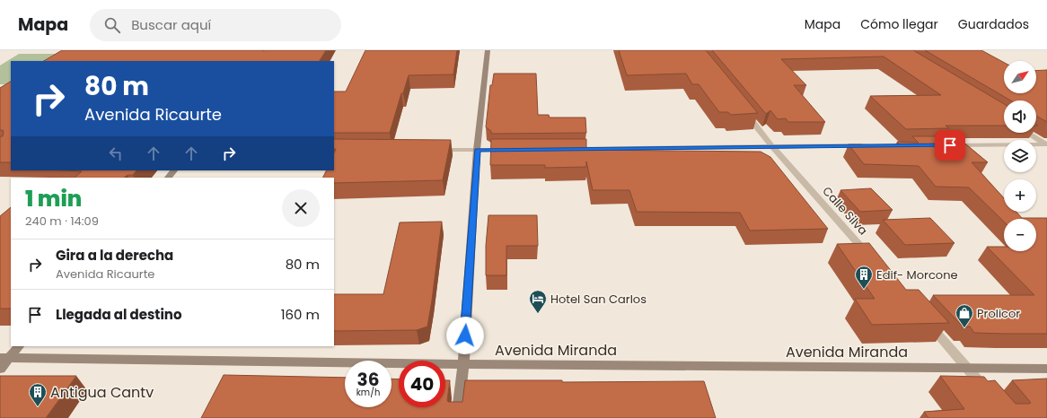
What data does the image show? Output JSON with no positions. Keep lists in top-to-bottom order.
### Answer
{
  "streets": {
    "street": ["Calle Silva", "Avenida Miranda"]
  },
  "places": {
    "building": ["Edif- Morcone", "Antigua Cantv"],
    "hotel": ["Hotel San Carlos"],
    "shop": ["Prolicor"]
  },
  "north": "top right",
  "page": {
    "header": "Mapa",
    "search": "Buscar aquí",
    "nav": ["Mapa", "Cómo llegar", "Guardados"],
    "map_buttons": ["+", "−"],
    "turn": ["80 m", "Avenida Ricaurte"],
    "heading": ["1 min", "240 m · 14:09"],
    "list": [
      {
        "name": "Gira a la derecha",
        "note": "Avenida Ricaurte",
        "value": "80 m"
      },
      {
        "name": "Llegada al destino",
        "value": "160 m"
      }
    ],
    "speed": "36 km/h",
    "limit": "40"
  }
}
